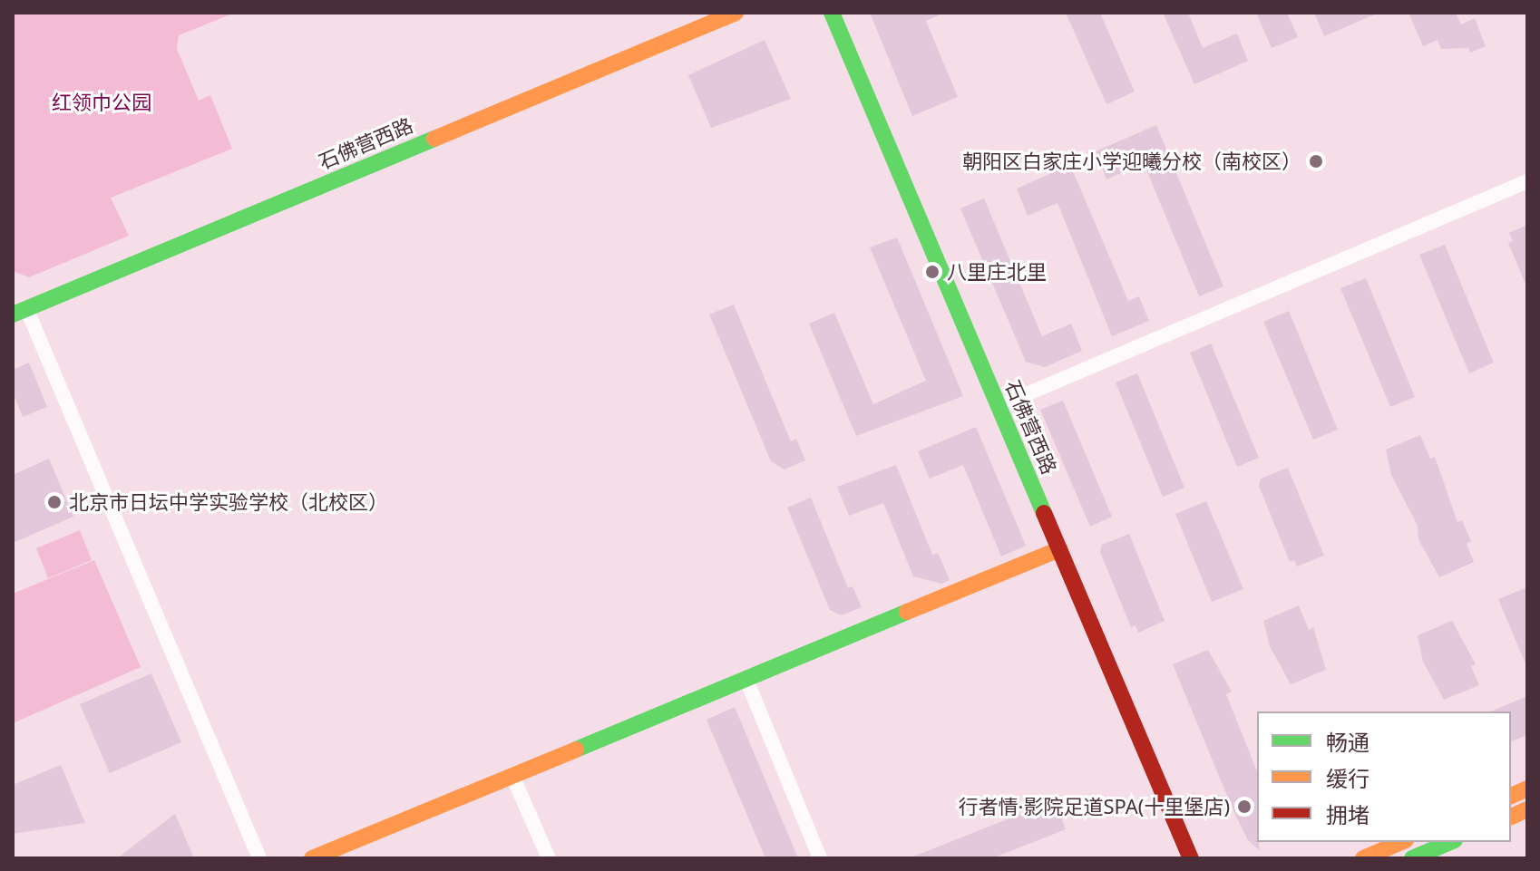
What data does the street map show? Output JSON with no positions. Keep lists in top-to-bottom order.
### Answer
{
  "streets": {
    "street": ["石佛营西路"]
  },
  "parks": ["红领巾公园"],
  "places": [
    "朝阳区白家庄小学迎曦分校（南校区）",
    "八里庄北里",
    "北京市日坛中学实验学校（北校区）",
    "行者情·影院足道SPA(十里堡店)"
  ],
  "legend": ["畅通", "缓行", "拥堵"]
}
